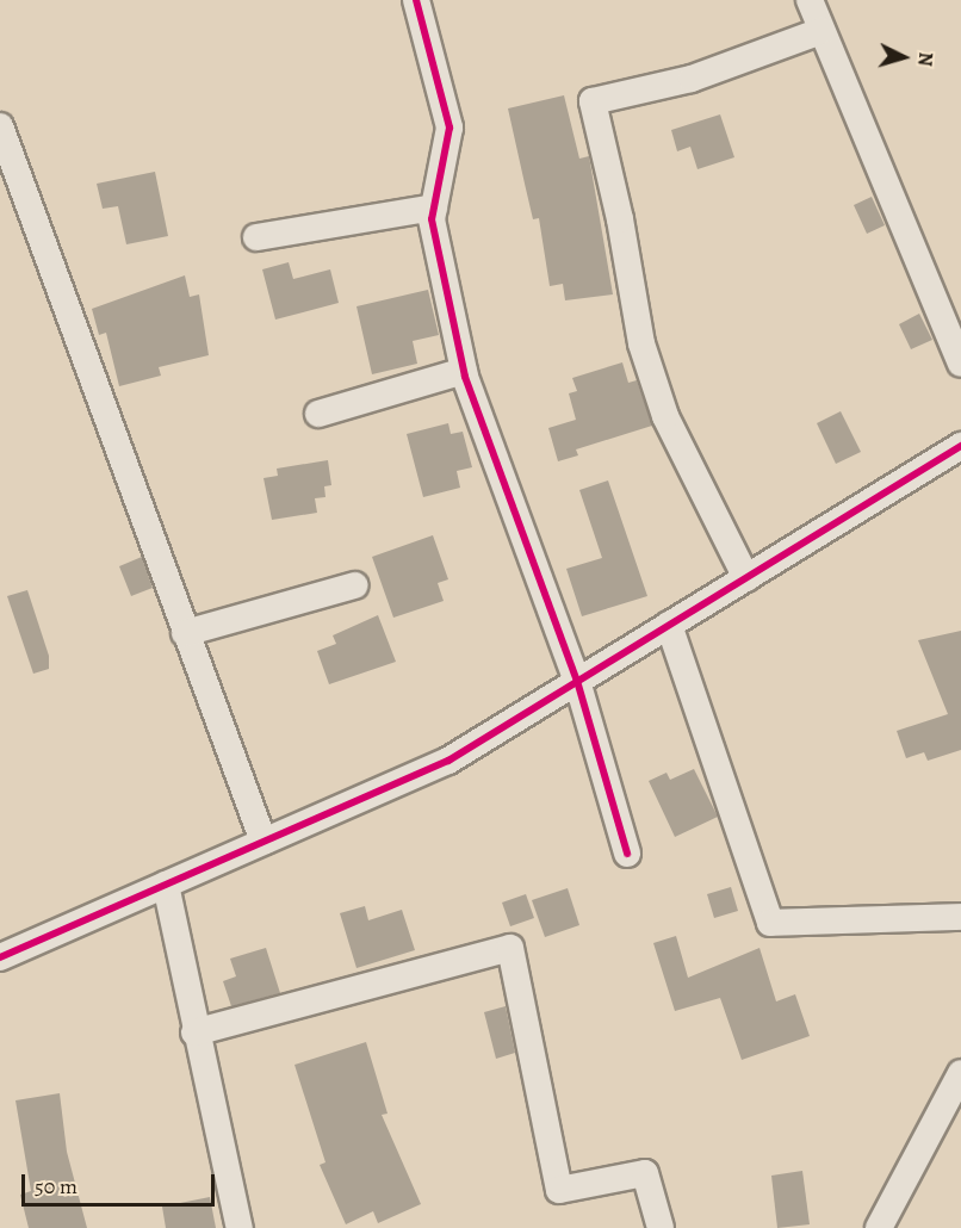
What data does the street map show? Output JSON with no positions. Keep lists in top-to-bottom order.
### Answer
{
  "scale_bar": "50 m",
  "north": "right"
}
